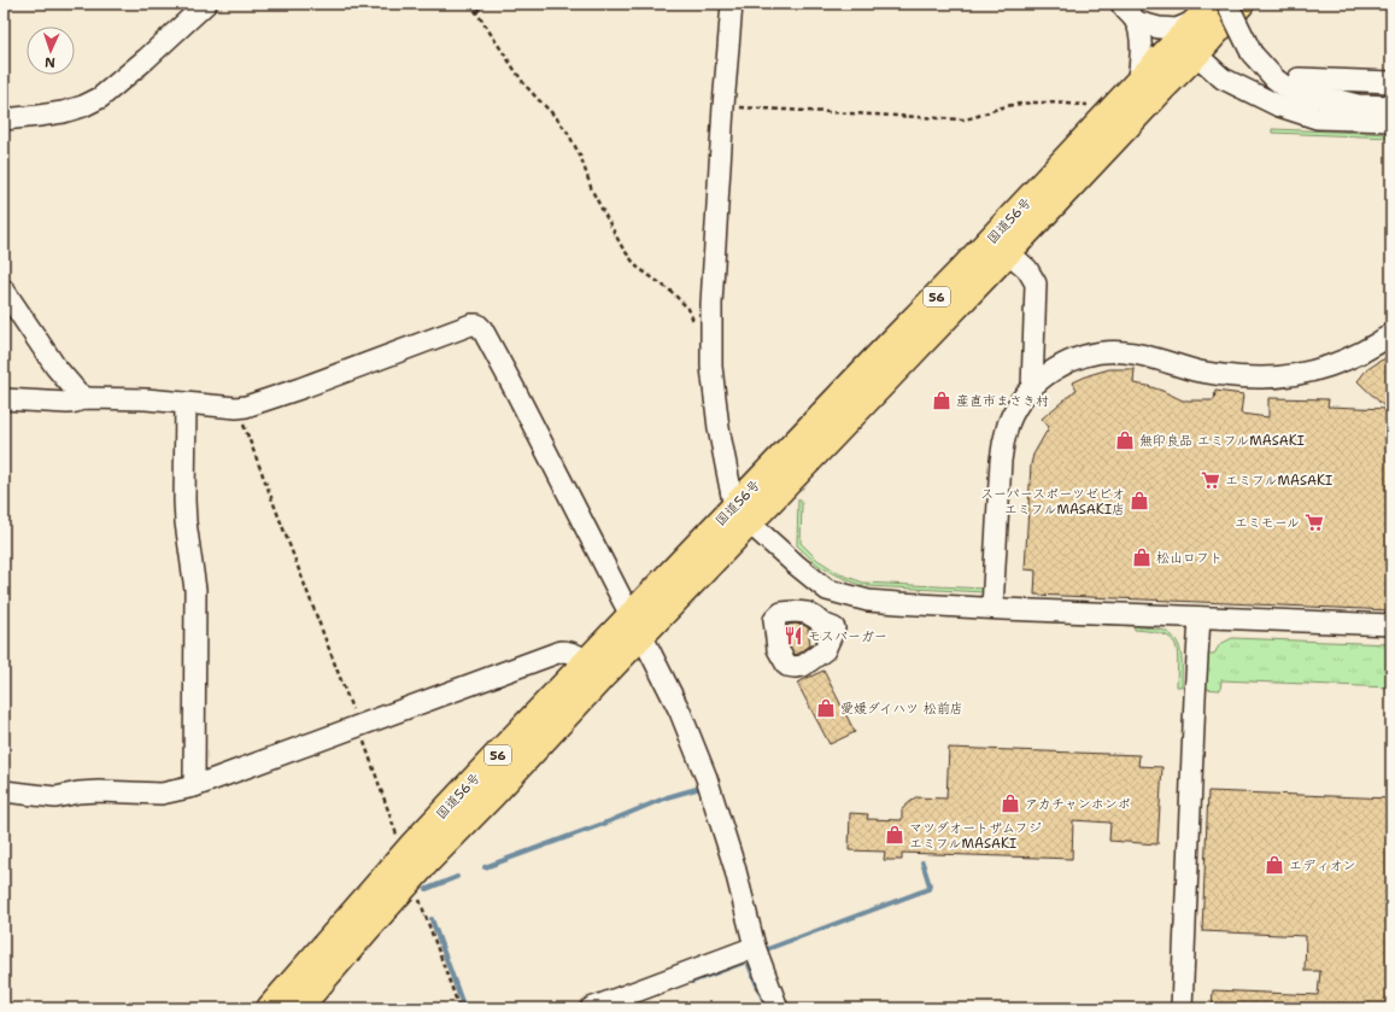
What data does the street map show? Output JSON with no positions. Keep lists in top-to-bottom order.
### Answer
{
  "streets": {
    "highway": ["国道56号", "56"]
  },
  "places": {
    "shop": [
      "産直市まさき村",
      "無印良品 エミフルMASAKI",
      "スーパースポーツゼビオ エミフルMASAKI店",
      "松山ロフト",
      "愛媛ダイハツ 松前店",
      "アカチャンホンポ",
      "マツダオートザムフジ エミフルMASAKI",
      "エディオン"
    ],
    "supermarket": ["エミフルMASAKI", "エミモール"],
    "restaurant": ["モスバーガー"]
  },
  "north": "bottom"
}
